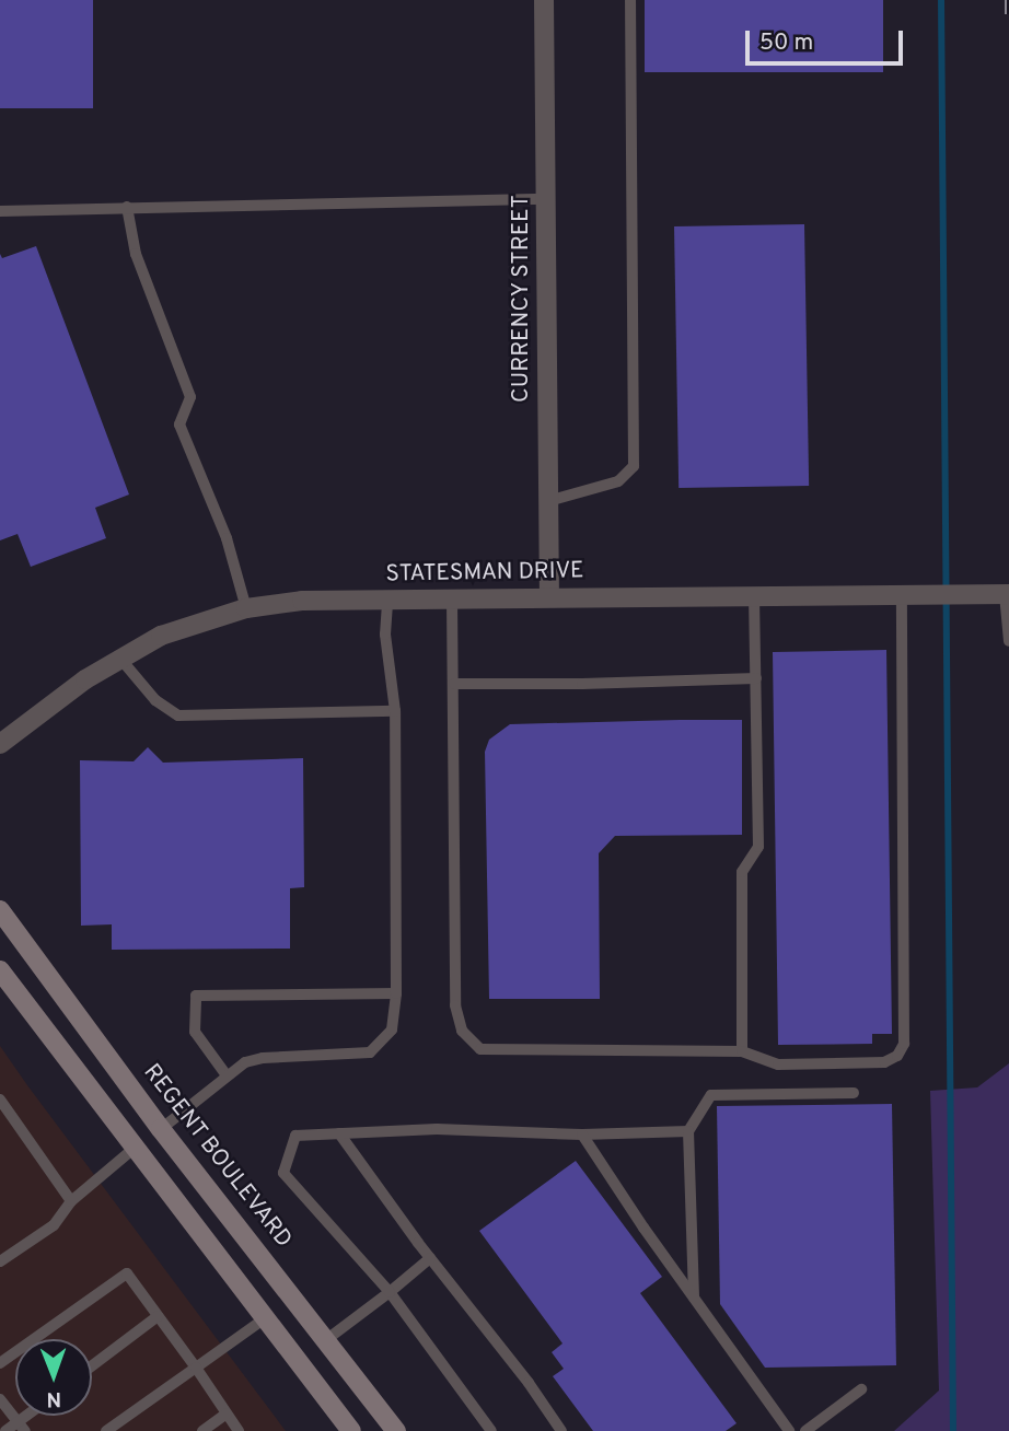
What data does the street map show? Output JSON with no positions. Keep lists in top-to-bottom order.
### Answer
{
  "streets": {
    "street": ["CURRENCY STREET", "STATESMAN DRIVE", "REGENT BOULEVARD"]
  },
  "crossings": [
    ["CURRENCY STREET", "STATESMAN DRIVE"]
  ],
  "scale_bar": "50 m",
  "north": "bottom"
}
